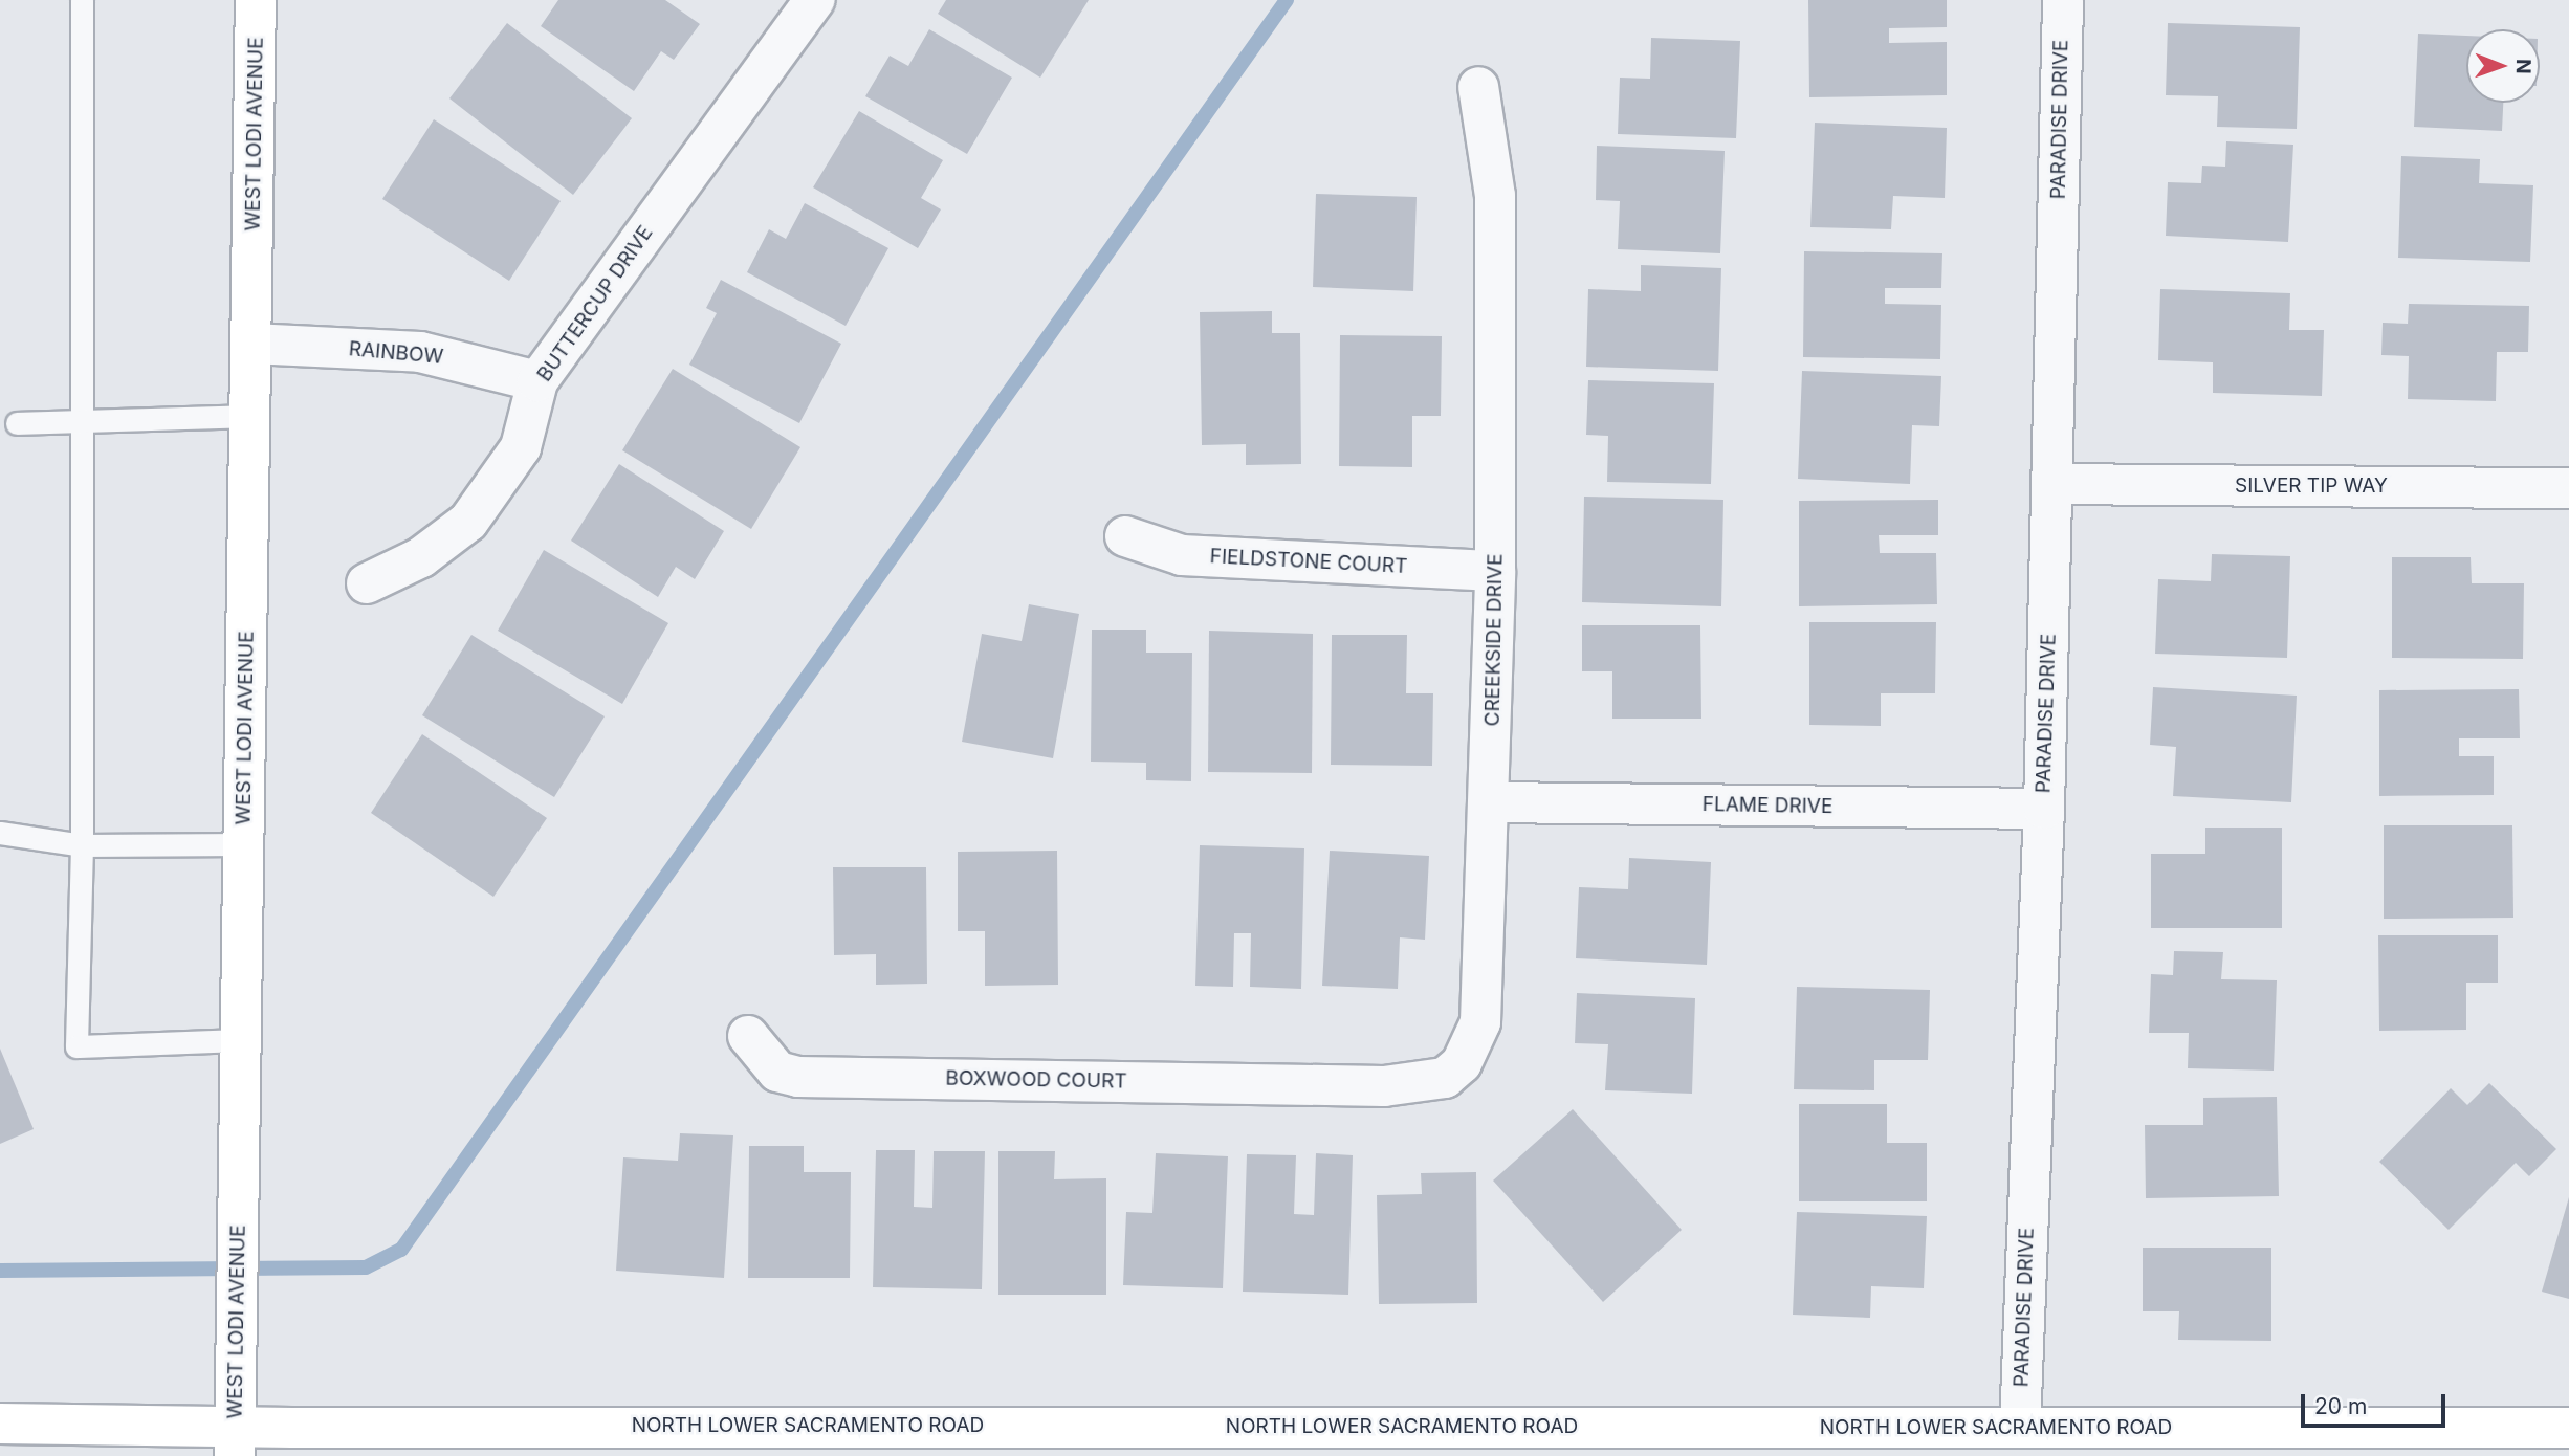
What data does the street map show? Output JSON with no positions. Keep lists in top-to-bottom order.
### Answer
{
  "streets": {
    "main road": ["WEST LODI AVENUE", "NORTH LOWER SACRAMENTO ROAD"],
    "street": [
      "PARADISE DRIVE",
      "BUTTERCUP DRIVE",
      "RAINBOW",
      "SILVER TIP WAY",
      "FIELDSTONE COURT",
      "CREEKSIDE DRIVE",
      "FLAME DRIVE",
      "BOXWOOD COURT"
    ]
  },
  "crossings": [
    ["PARADISE DRIVE", "SILVER TIP WAY"],
    ["PARADISE DRIVE", "FLAME DRIVE"],
    ["PARADISE DRIVE", "NORTH LOWER SACRAMENTO ROAD"],
    ["WEST LODI AVENUE", "RAINBOW"],
    ["WEST LODI AVENUE", "NORTH LOWER SACRAMENTO ROAD"],
    ["BUTTERCUP DRIVE", "RAINBOW"],
    ["FIELDSTONE COURT", "CREEKSIDE DRIVE"],
    ["CREEKSIDE DRIVE", "FLAME DRIVE"],
    ["CREEKSIDE DRIVE", "BOXWOOD COURT"]
  ],
  "scale_bar": "20 m",
  "north": "right"
}
